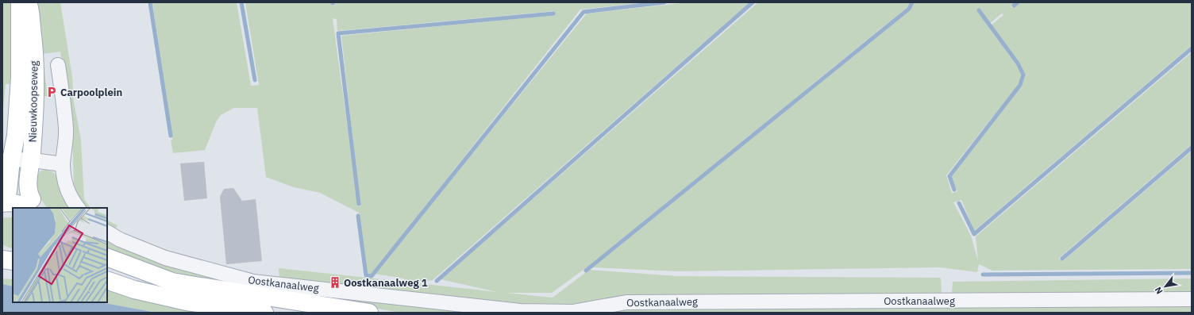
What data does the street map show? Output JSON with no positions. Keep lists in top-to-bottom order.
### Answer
{
  "streets": {
    "main road": ["Nieuwkoopseweg", "Oostkanaalweg"]
  },
  "places": {
    "parking": ["Carpoolplein"],
    "building": ["Oostkanaalweg 1"]
  },
  "north": "bottom left"
}
